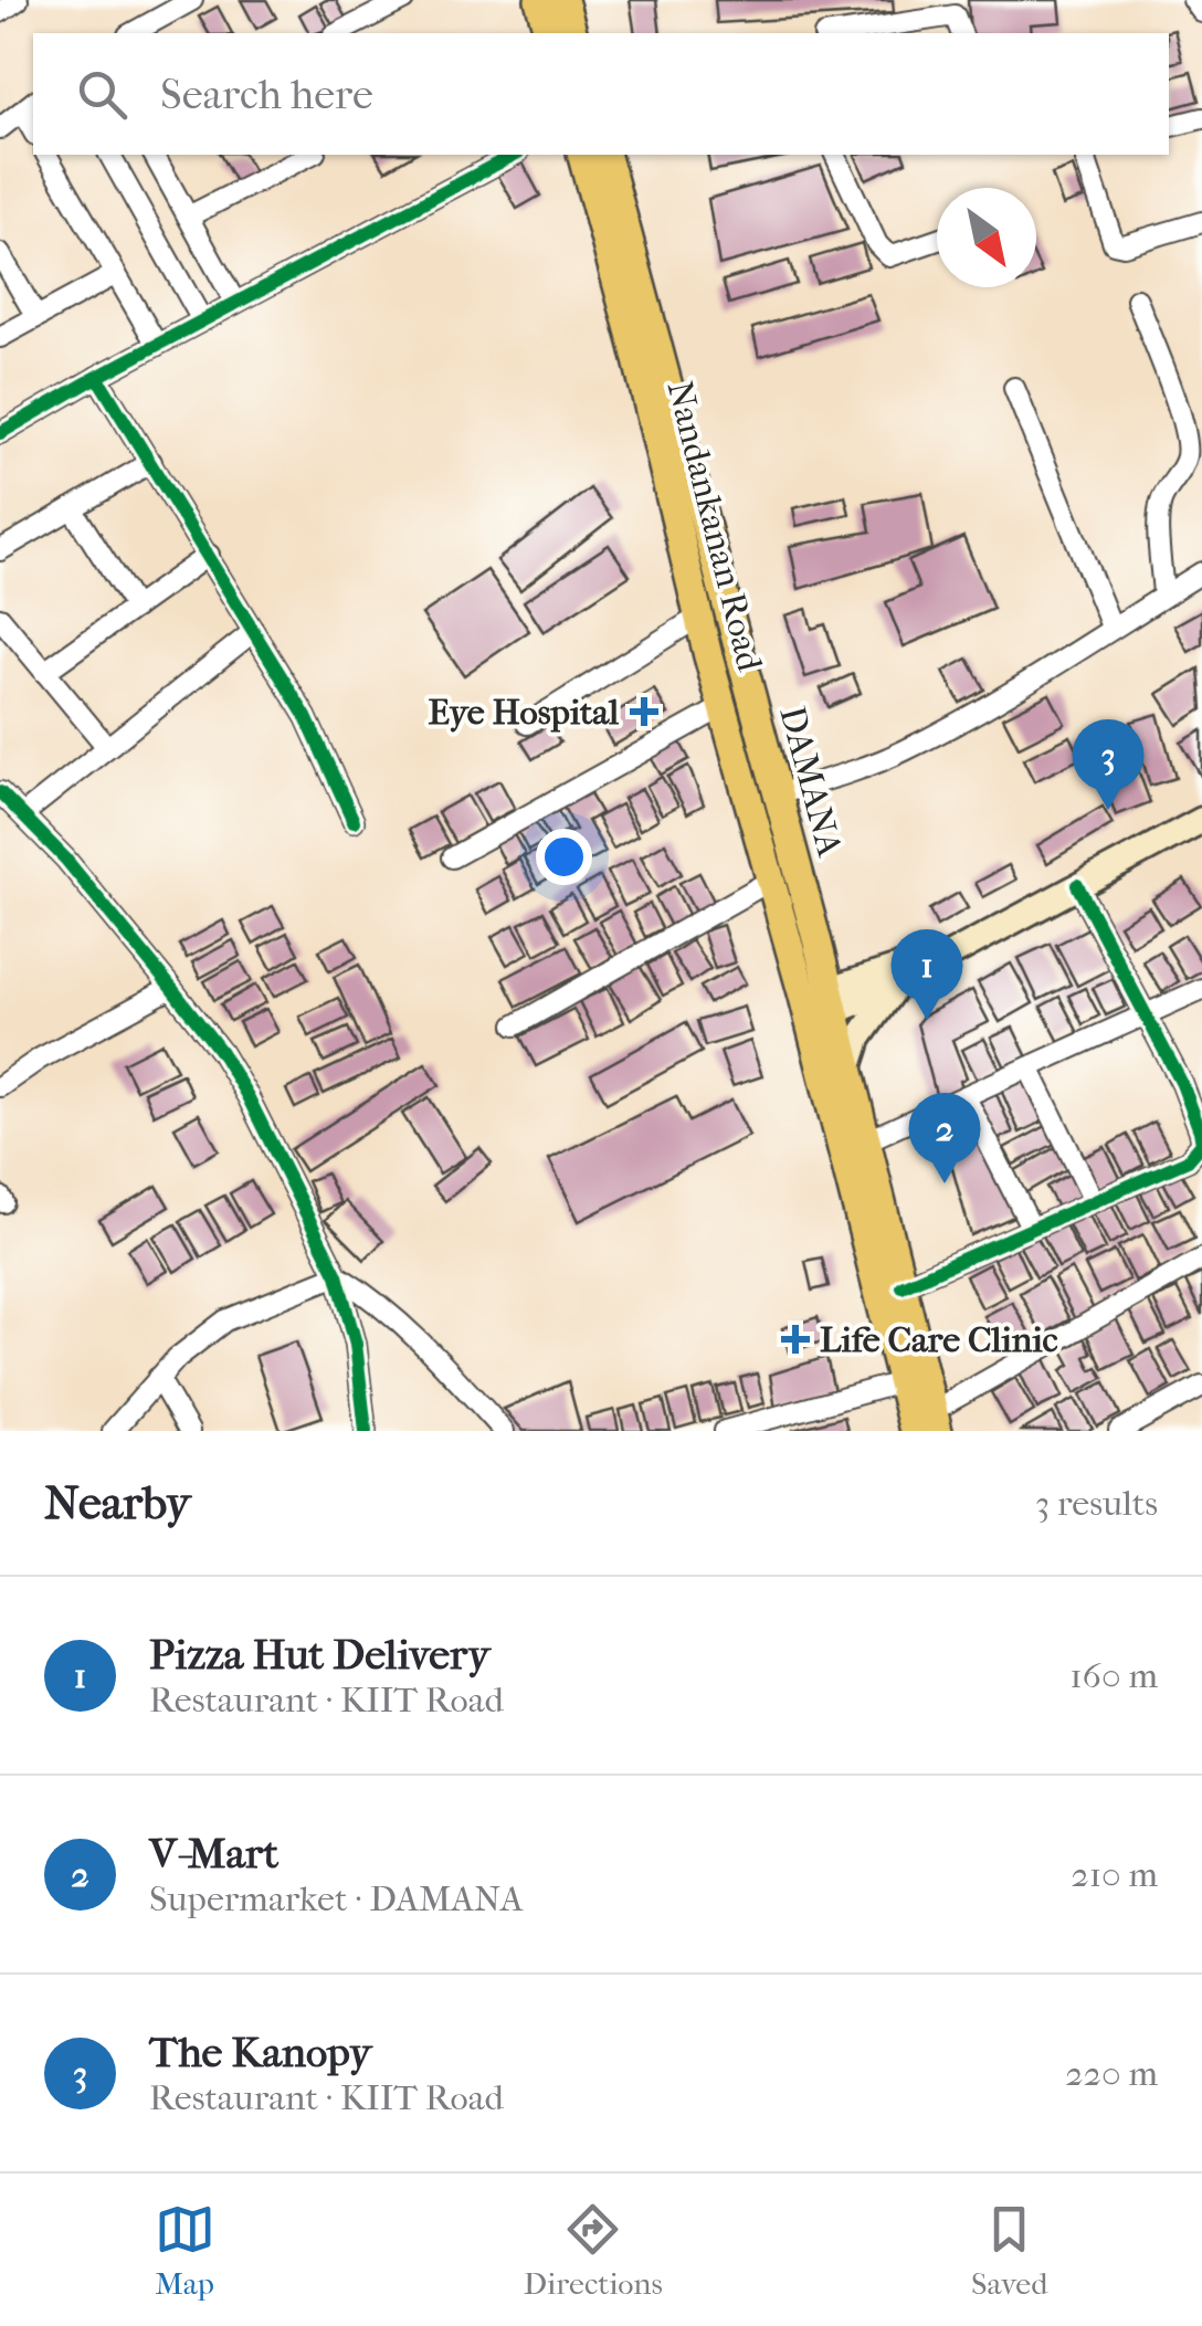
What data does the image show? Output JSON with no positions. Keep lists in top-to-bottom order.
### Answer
{
  "streets": {
    "main road": ["Nandankanan Road", "DAMANA"]
  },
  "crossings": [
    ["Nandankanan Road", "DAMANA"]
  ],
  "places": {
    "health": ["Eye Hospital", "Life Care Clinic"]
  },
  "north": "bottom right",
  "page": {
    "search": "Search here",
    "pins": ["3", "1", "2"],
    "heading": ["Nearby", "3 results"],
    "list": [
      {
        "mark": "1",
        "name": "Pizza Hut Delivery",
        "note": "Restaurant · KIIT Road",
        "value": "160 m"
      },
      {
        "mark": "2",
        "name": "V-Mart",
        "note": "Supermarket · DAMANA",
        "value": "210 m"
      },
      {
        "mark": "3",
        "name": "The Kanopy",
        "note": "Restaurant · KIIT Road",
        "value": "220 m"
      }
    ],
    "nav": ["Map", "Directions", "Saved"]
  }
}
